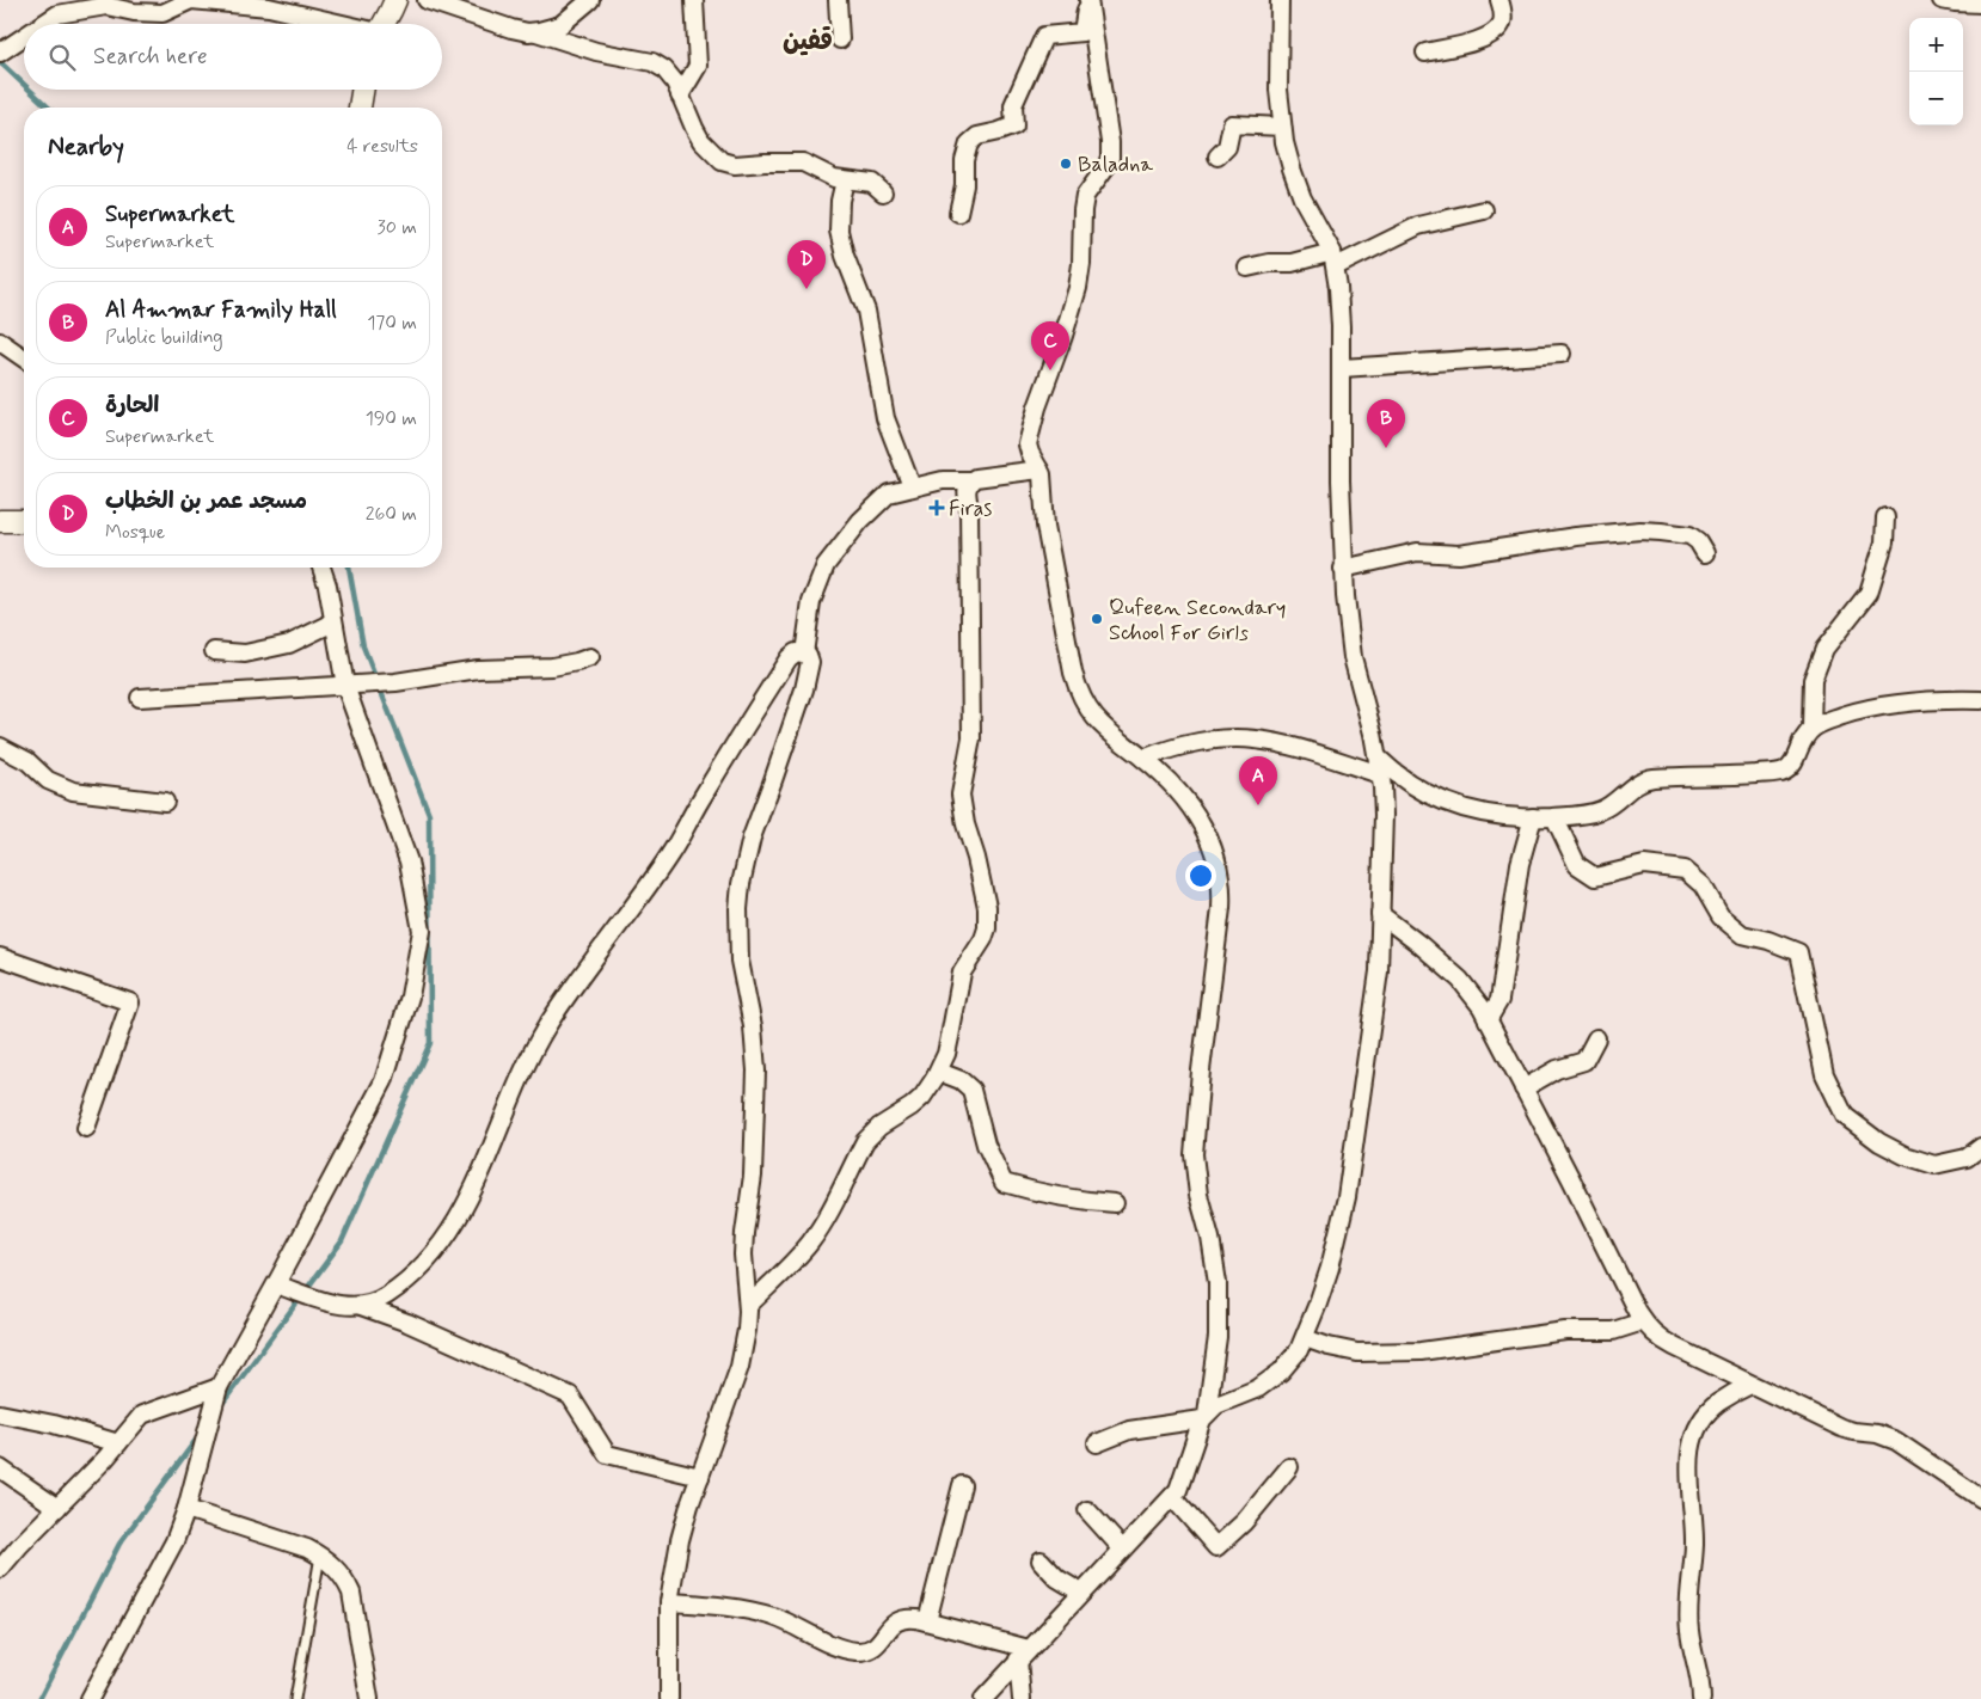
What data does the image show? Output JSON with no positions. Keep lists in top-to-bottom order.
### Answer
{
  "districts": ["قفين"],
  "places": {
    "other": ["Baladna", "Qufeen Secondary School For Girls"],
    "health": ["Firas"]
  },
  "page": {
    "map_buttons": ["+", "−"],
    "search": "Search here",
    "heading": ["Nearby", "4 results"],
    "list": [
      {
        "mark": "A",
        "name": "Supermarket",
        "note": "Supermarket",
        "value": "30 m"
      },
      {
        "mark": "B",
        "name": "Al Ammar Family Hall",
        "note": "Public building",
        "value": "170 m"
      },
      {
        "mark": "C",
        "name": "الحارة",
        "note": "Supermarket",
        "value": "190 m"
      },
      {
        "mark": "D",
        "name": "مسجد عمر بن الخطاب",
        "note": "Mosque",
        "value": "260 m"
      }
    ],
    "pins": [
      "D",
      "C",
      "B",
      "A"
    ]
  }
}
